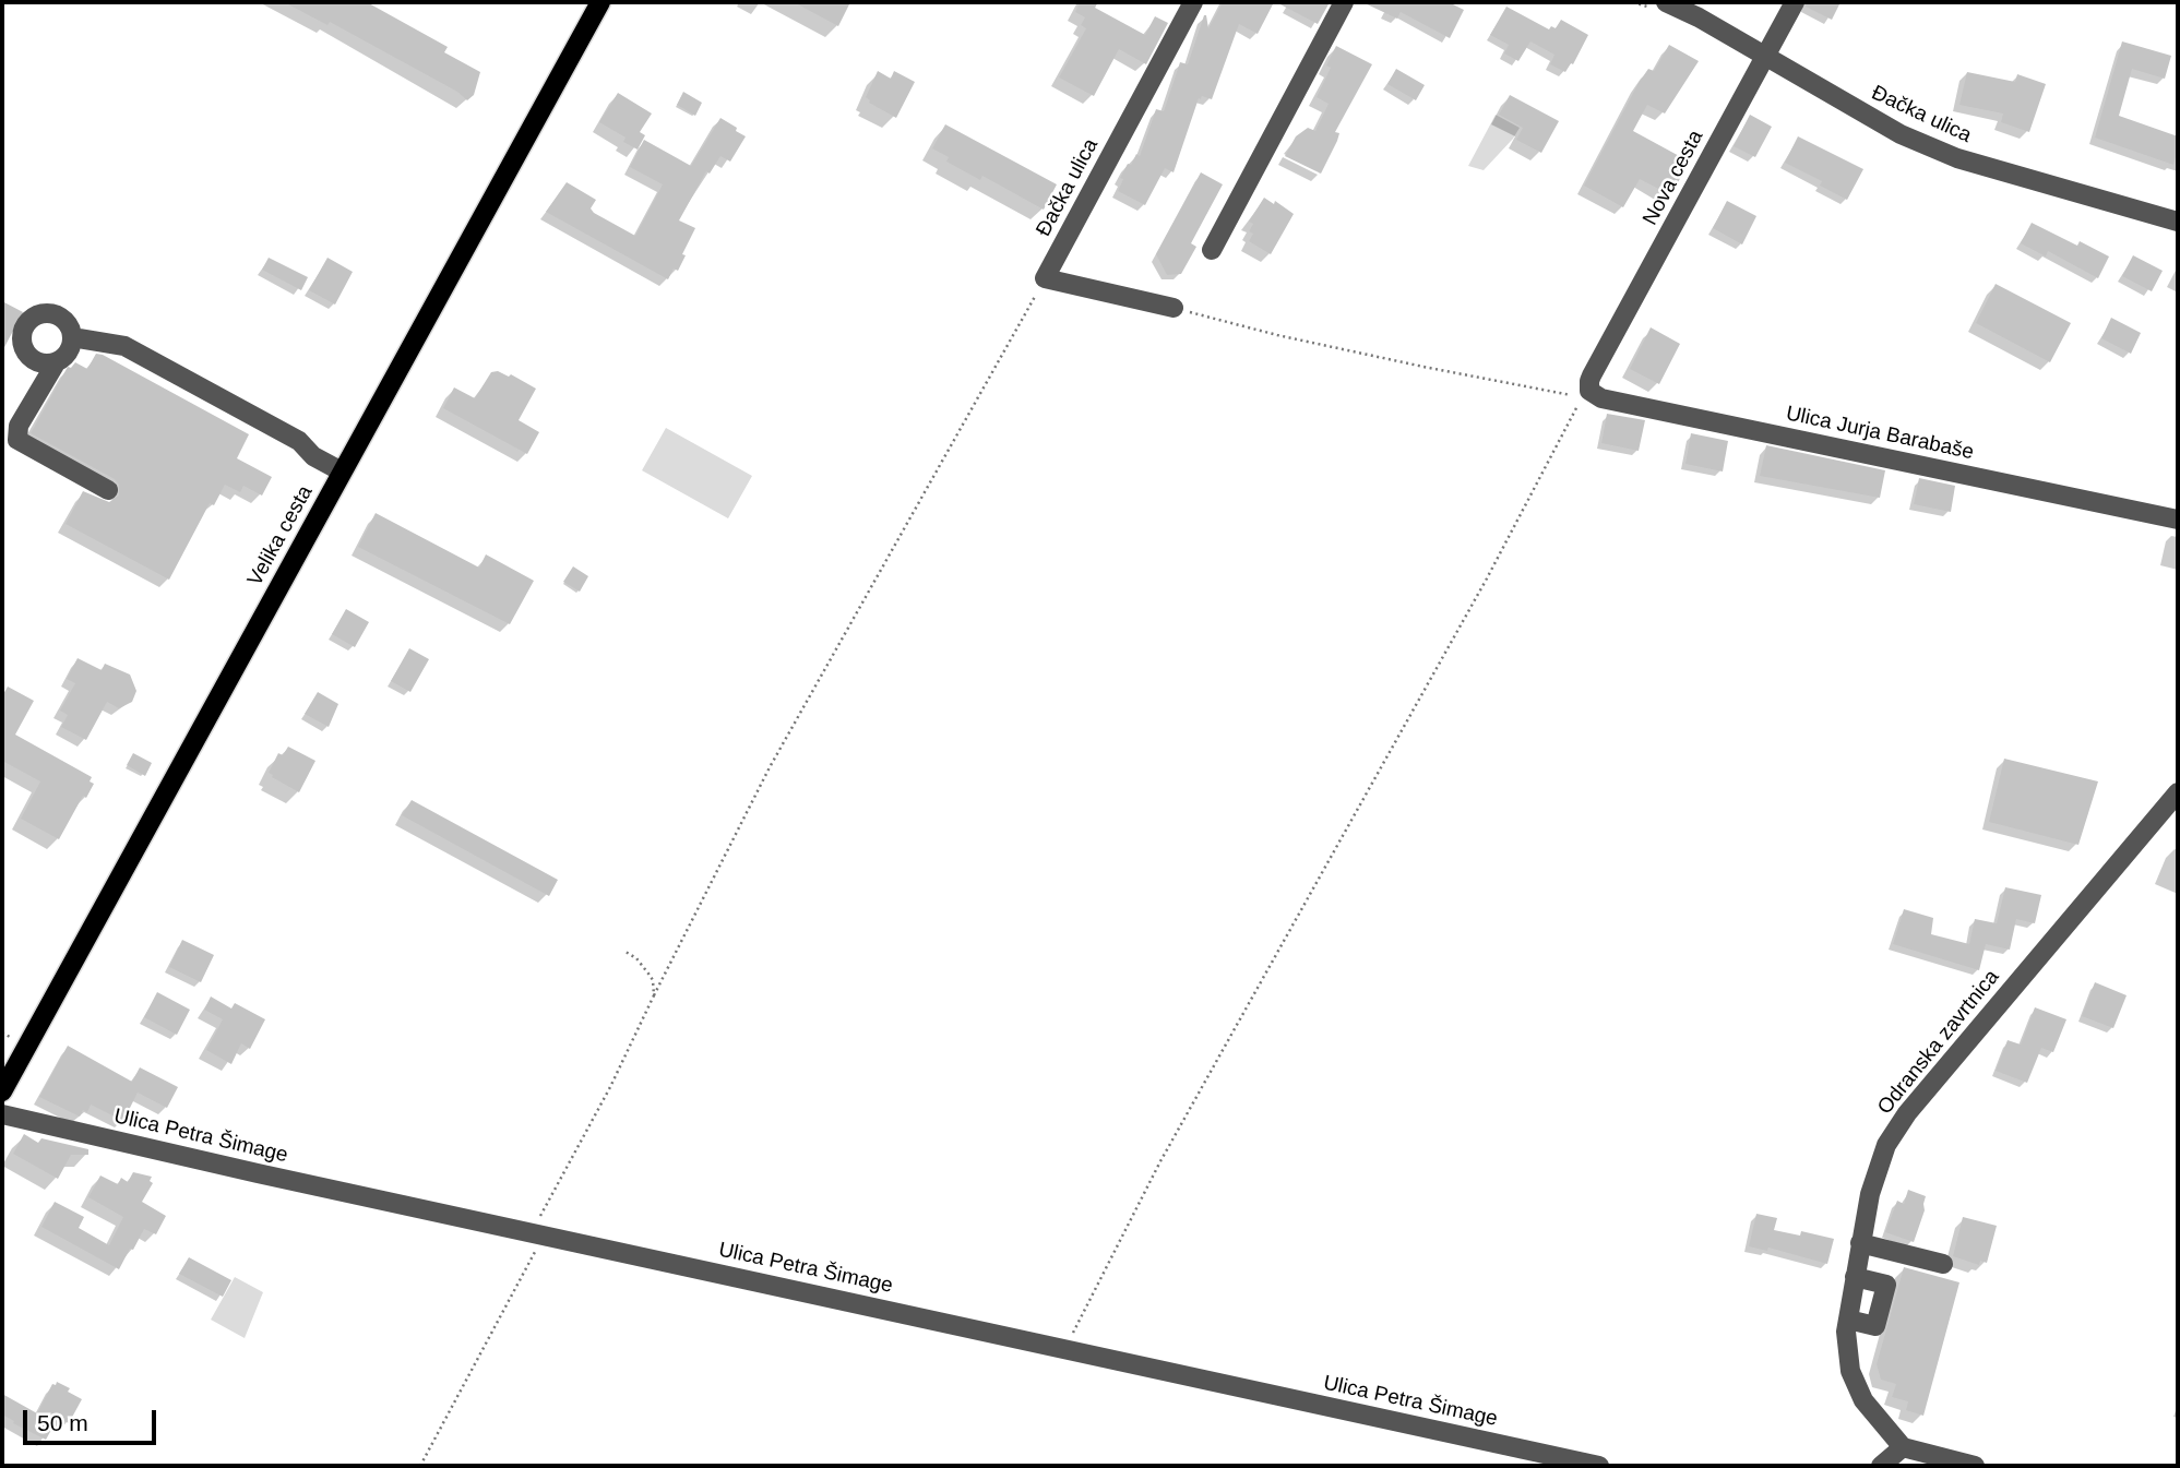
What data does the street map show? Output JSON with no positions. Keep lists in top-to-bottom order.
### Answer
{
  "streets": {
    "main road": ["Velika cesta"],
    "street": [
      "Đačka ulica",
      "Nova cesta",
      "Ulica Jurja Barabaše",
      "Odranska zavrtnica",
      "Ulica Petra Šimage"
    ]
  },
  "crossings": [
    ["Đačka ulica", "Nova cesta"],
    ["Nova cesta", "Ulica Jurja Barabaše"]
  ],
  "scale_bar": "50 m"
}
